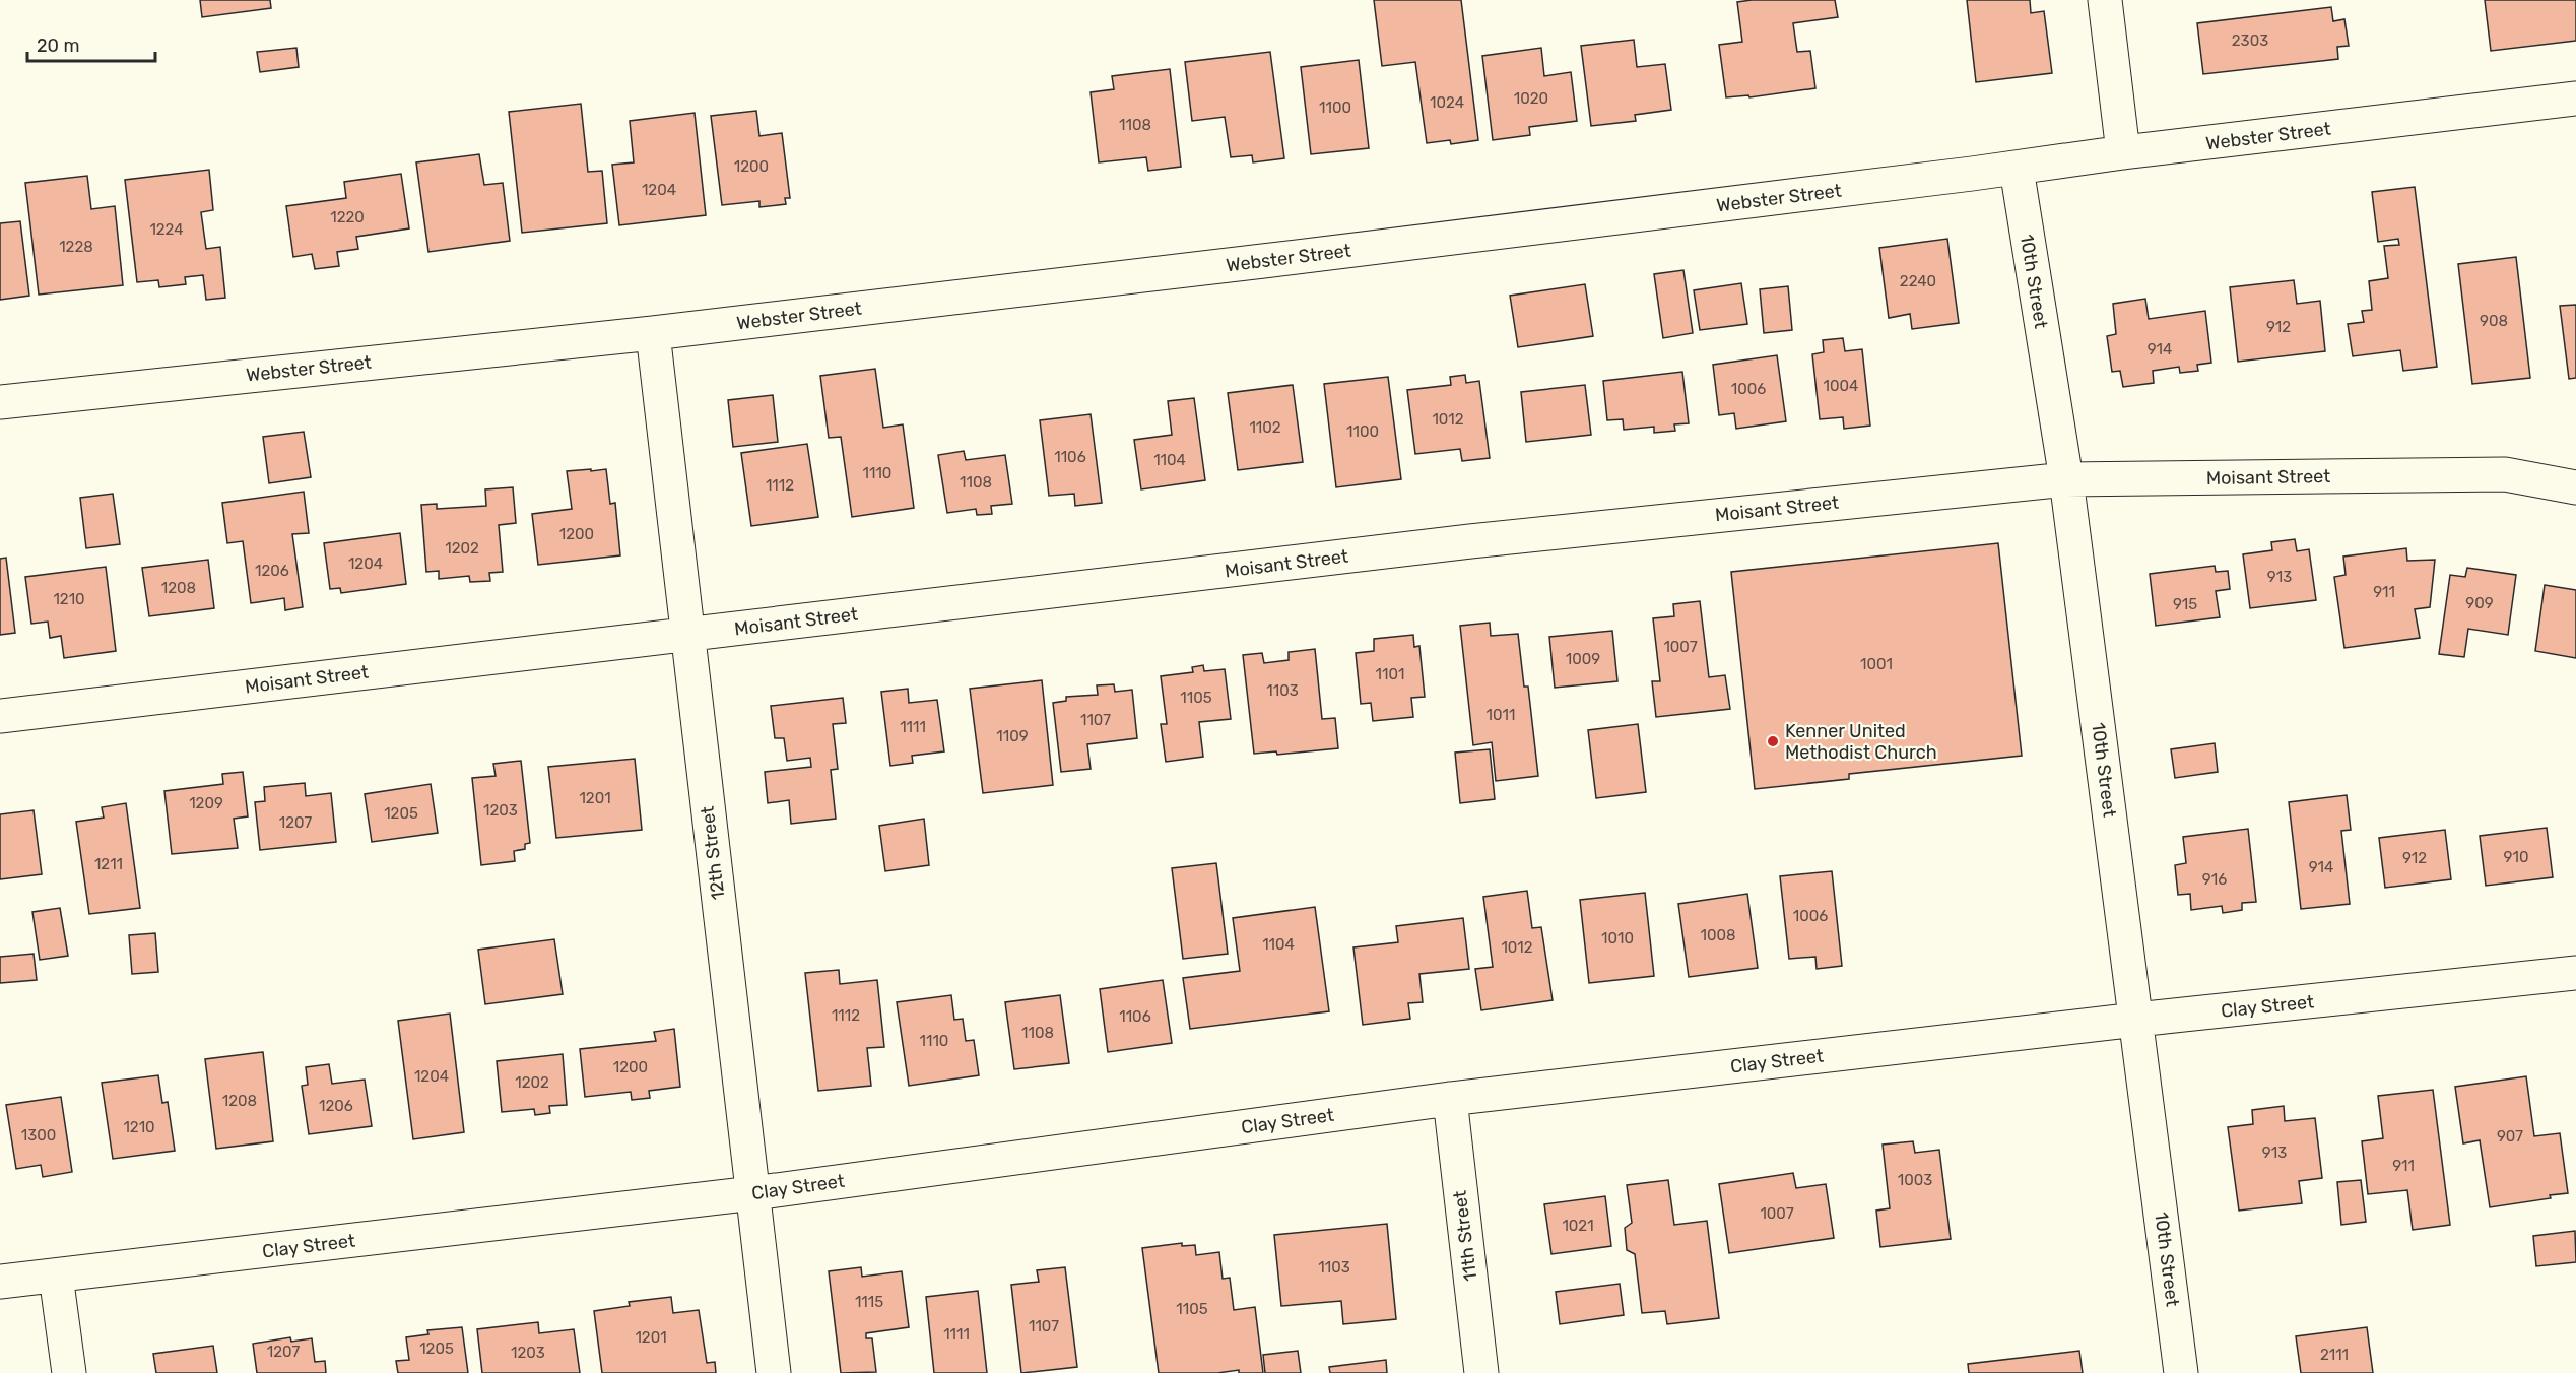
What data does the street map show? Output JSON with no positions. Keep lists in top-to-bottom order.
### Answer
{
  "streets": {
    "street": [
      "Webster Street",
      "10th Street",
      "Moisant Street",
      "12th Street",
      "Clay Street",
      "11th Street"
    ]
  },
  "crossings": [
    ["Webster Street", "10th Street"],
    ["Webster Street", "12th Street"],
    ["10th Street", "Moisant Street"],
    ["10th Street", "Clay Street"],
    ["Moisant Street", "12th Street"],
    ["12th Street", "Clay Street"],
    ["Clay Street", "11th Street"]
  ],
  "places": ["Kenner United Methodist Church"],
  "house_numbers": [
    "2303",
    "1020",
    "1024",
    "1100",
    "1108",
    "1200",
    "1204",
    "1220",
    "1224",
    "1228",
    "2240",
    "908",
    "912",
    "914",
    "1004",
    "1006",
    "1012",
    "1102",
    "1100",
    "1106",
    "1104",
    "1110",
    "1108",
    "1112",
    "1200",
    "1202",
    "1204",
    "1206",
    "913",
    "1208",
    "911",
    "1210",
    "909",
    "915",
    "1007",
    "1009",
    "1001",
    "1101",
    "1103",
    "1105",
    "1011",
    "1107",
    "1111",
    "1109",
    "1201",
    "1209",
    "1203",
    "1205",
    "1207",
    "910",
    "912",
    "1211",
    "914",
    "916",
    "1006",
    "1008",
    "1010",
    "1104",
    "1012",
    "1112",
    "1106",
    "1108",
    "1110",
    "1200",
    "1204",
    "1202",
    "1208",
    "1206",
    "1210",
    "1300",
    "907",
    "913",
    "911",
    "1003",
    "1007",
    "1021",
    "1103",
    "1115",
    "1105",
    "1107",
    "1111",
    "1201",
    "1205",
    "1207",
    "1203",
    "2111"
  ],
  "scale_bar": "20 m"
}
